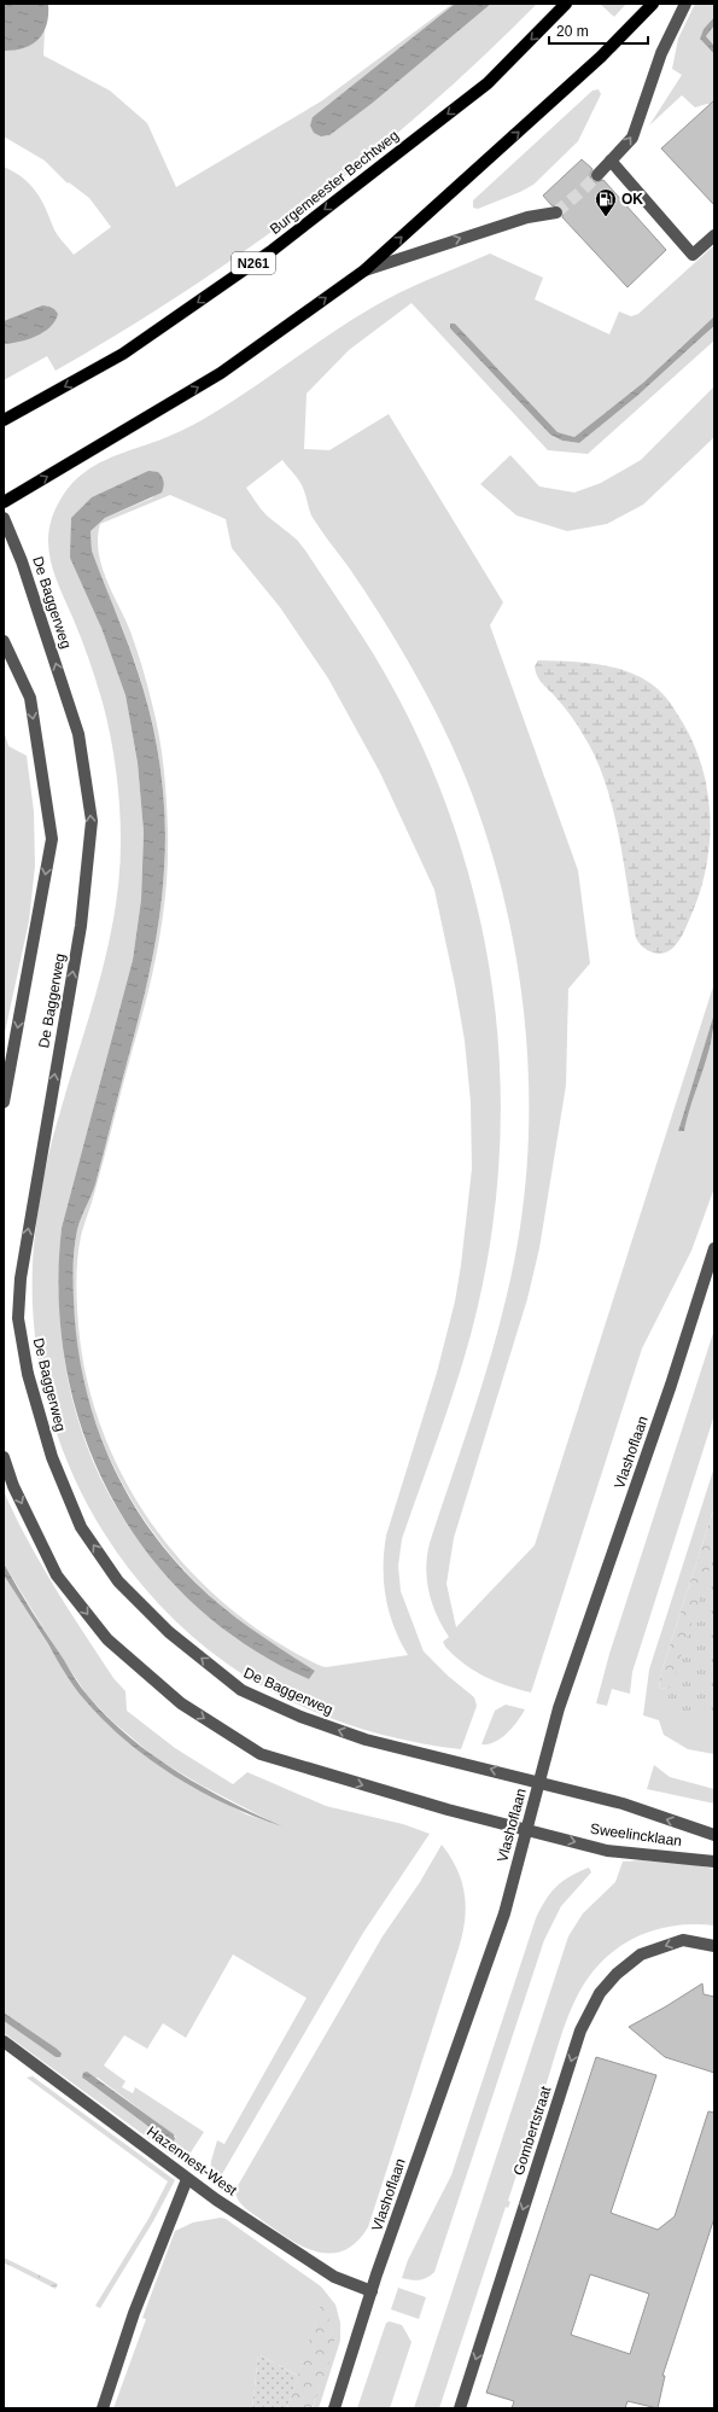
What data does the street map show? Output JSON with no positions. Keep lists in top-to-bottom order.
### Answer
{
  "streets": {
    "main road": ["Burgemeester Bechtweg", "N261"],
    "street": [
      "De Baggerweg",
      "Vlashoflaan",
      "Sweelincklaan",
      "Gombertstraat",
      "Hazennest-West"
    ]
  },
  "crossings": [
    ["De Baggerweg", "Vlashoflaan"],
    ["De Baggerweg", "Sweelincklaan"],
    ["Vlashoflaan", "Sweelincklaan"],
    ["Vlashoflaan", "Hazennest-West"]
  ],
  "one_way": ["Gombertstraat"],
  "places": {
    "fuel station": ["OK"]
  },
  "scale_bar": "20 m"
}
